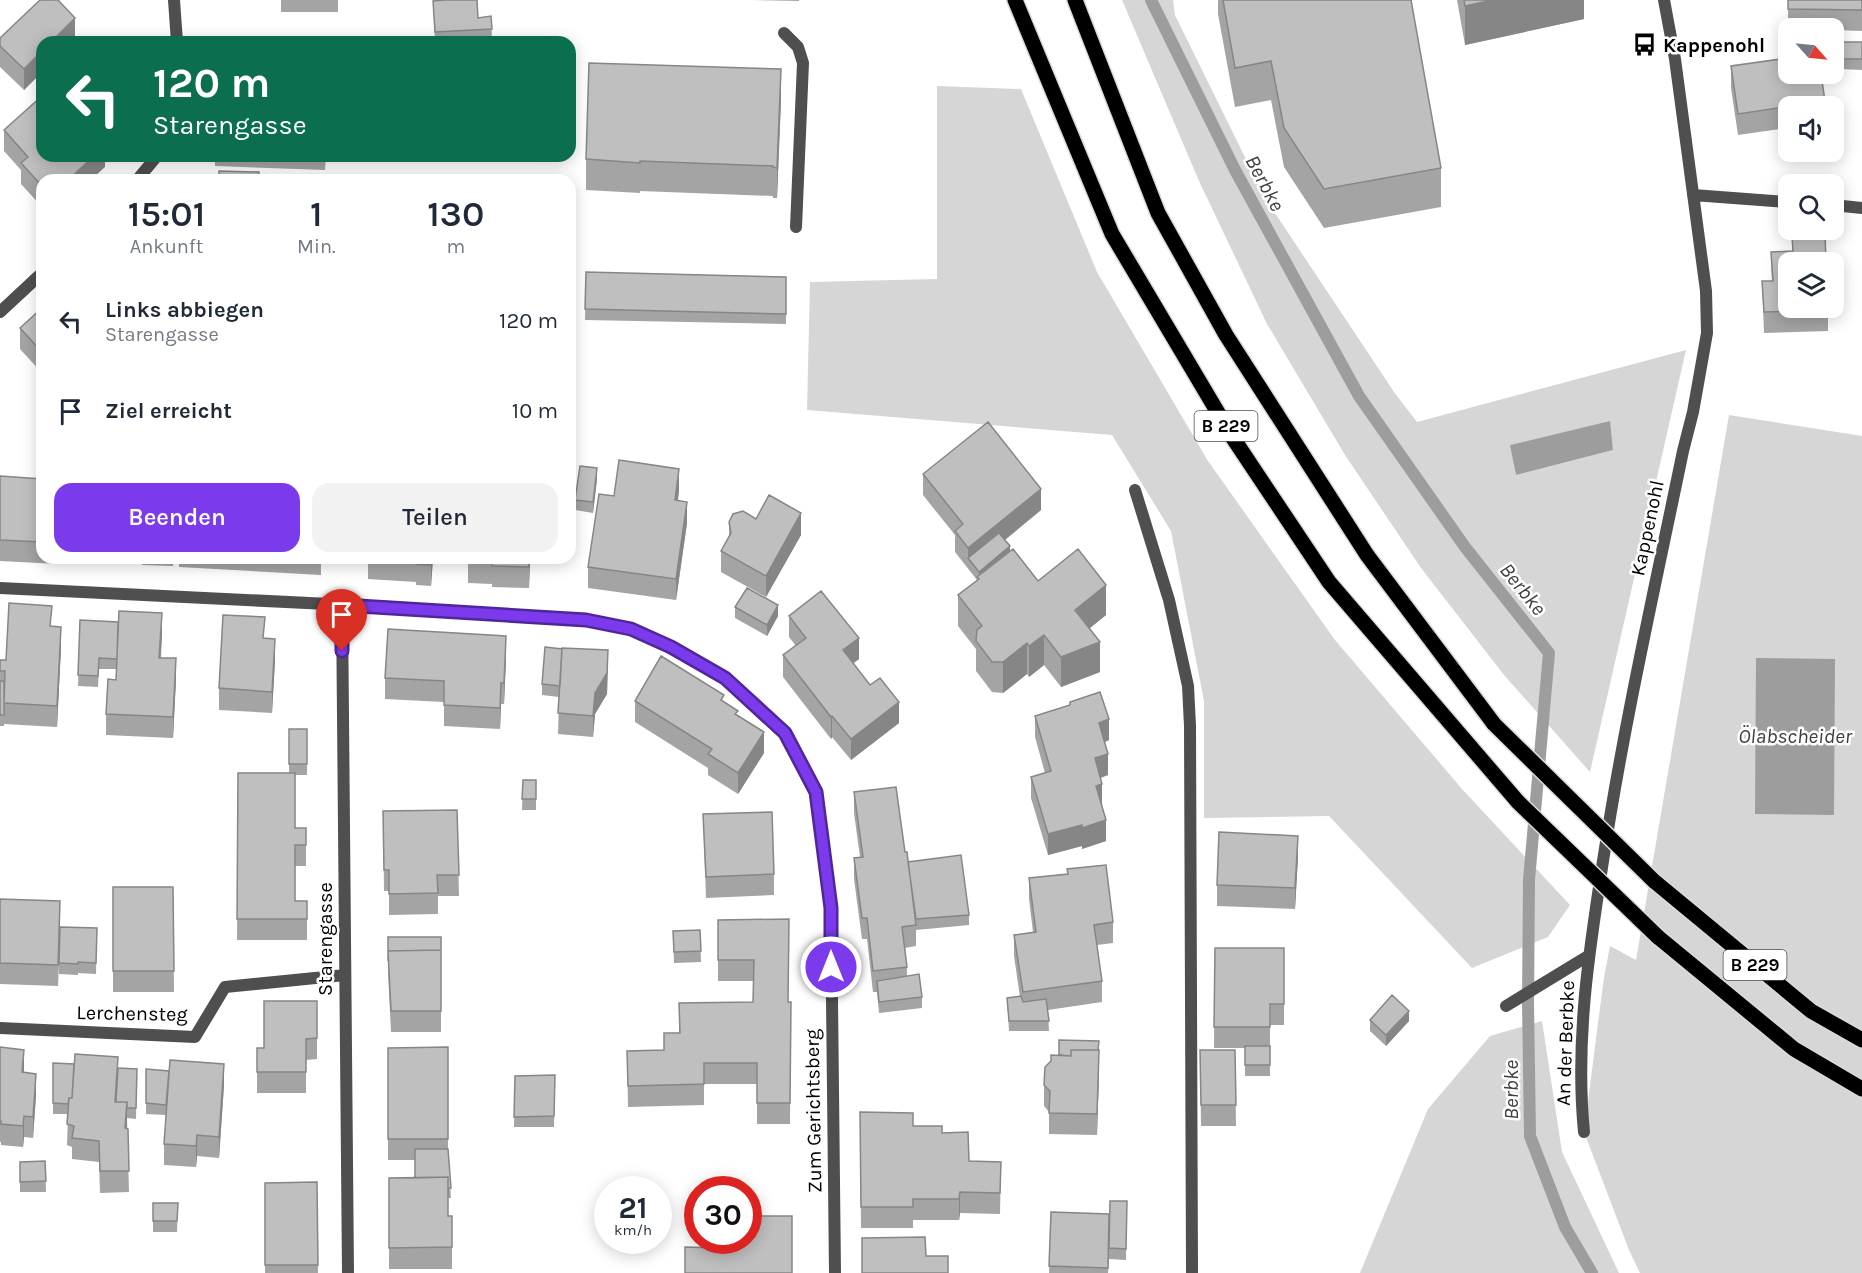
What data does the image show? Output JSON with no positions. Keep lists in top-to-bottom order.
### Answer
{
  "streets": {
    "main road": ["B 229"],
    "street": [
      "Kappenohl",
      "Starengasse",
      "Lerchensteg",
      "An der Berbke",
      "Zum Gerichtsberg"
    ]
  },
  "crossings": [
    ["Kappenohl", "An der Berbke"],
    ["Starengasse", "Lerchensteg"],
    ["Starengasse", "Zum Gerichtsberg"]
  ],
  "water": ["Berbke", "Ölabscheider"],
  "places": {
    "bus stop": ["Kappenohl"]
  },
  "north": "bottom right",
  "page": {
    "turn": ["120 m", "Starengasse"],
    "eta": [
      "15:01",
      "Ankunft",
      "1",
      "Min.",
      "130",
      "m"
    ],
    "list": [
      {
        "name": "Links abbiegen",
        "note": "Starengasse",
        "value": "120 m"
      },
      {
        "name": "Ziel erreicht",
        "value": "10 m"
      }
    ],
    "buttons": ["Beenden", "Teilen"],
    "speed": "21 km/h",
    "limit": "30"
  }
}
